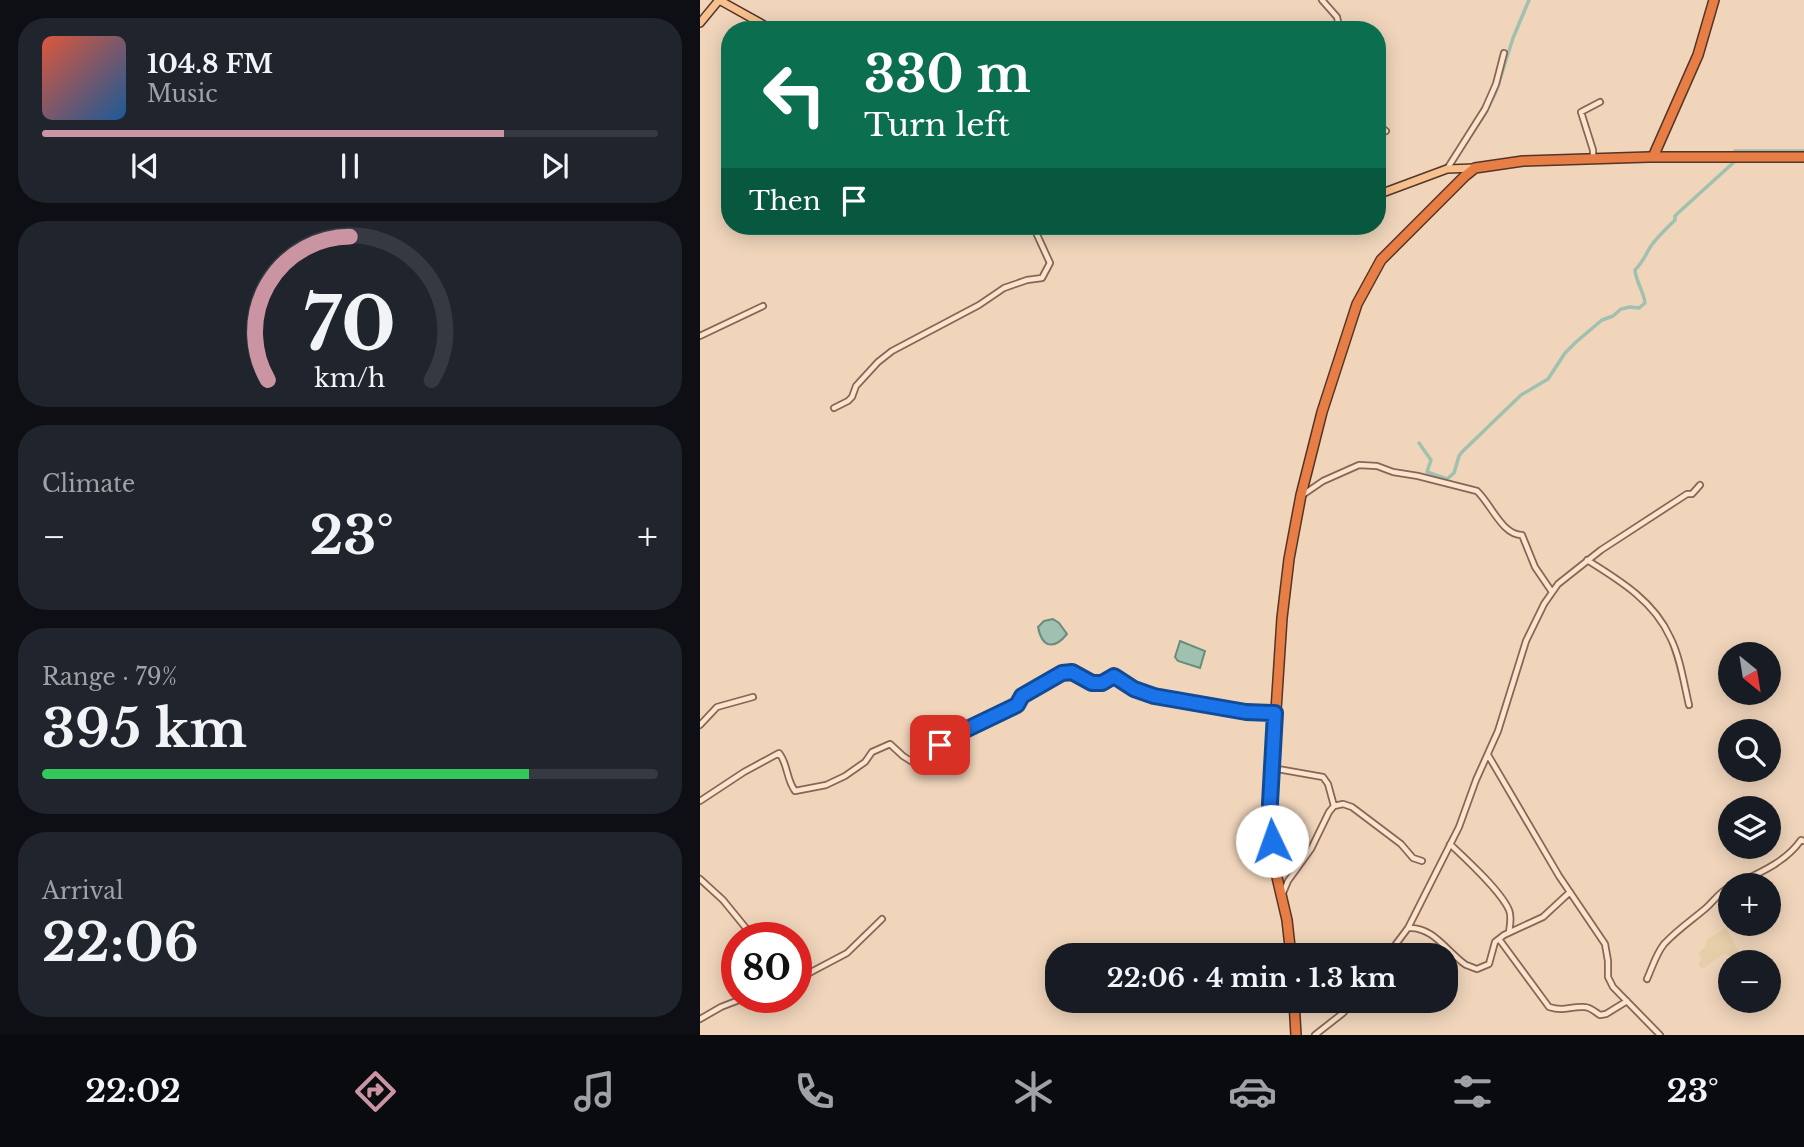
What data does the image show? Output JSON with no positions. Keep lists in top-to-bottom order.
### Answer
{
  "north": "bottom right",
  "page": {
    "turn": ["330 m", "Turn left"],
    "song": ["104.8 FM", "Music"],
    "then": "Then",
    "tile": [
      "Climate",
      ["Range · 79%", "395 km"],
      ["Arrival", "22:06"]
    ],
    "heat": ["−", "23°", "+"],
    "map_buttons": ["+", "−"],
    "limit": "80",
    "trip": "22:06 · 4 min · 1.3 km",
    "tabs": ["22:02", "23°"],
    "gauge": ["70", "km/h"]
  }
}
